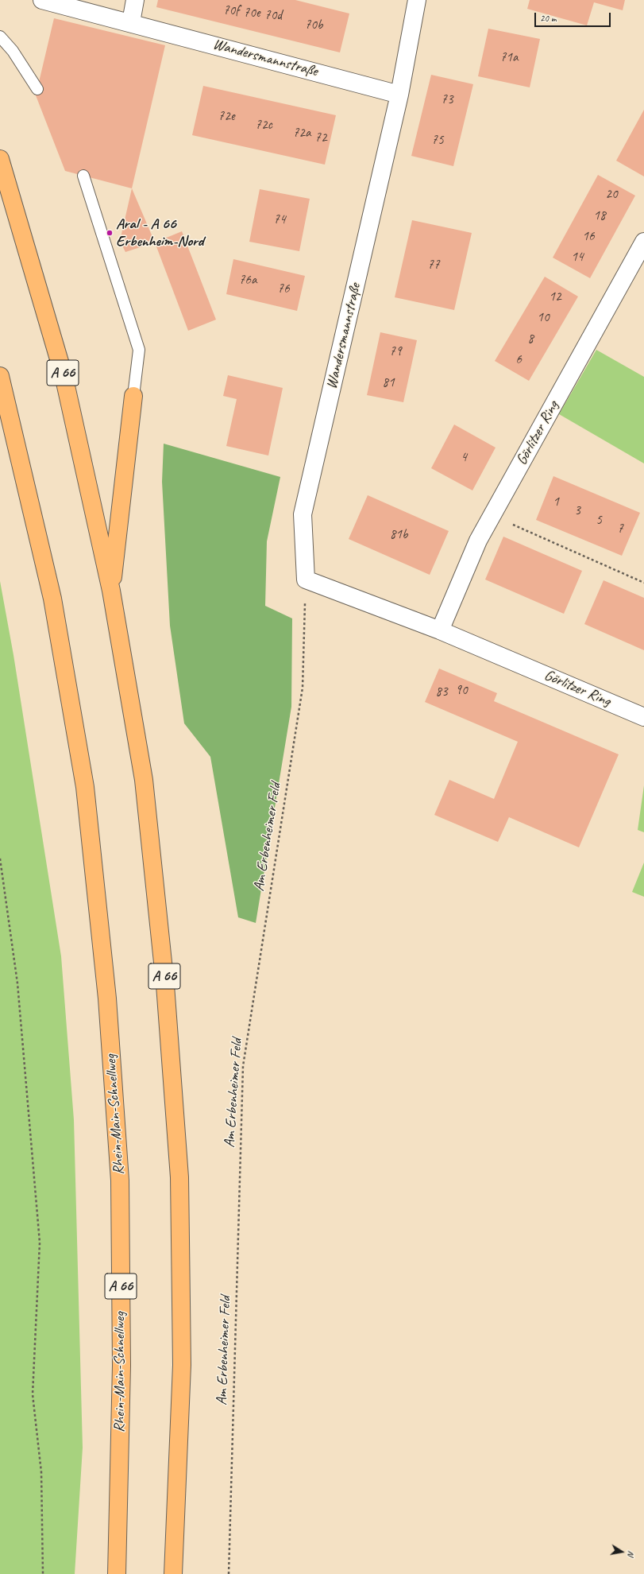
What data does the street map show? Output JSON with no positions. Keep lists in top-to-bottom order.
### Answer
{
  "streets": {
    "highway": ["A 66", "Rhein-Main-Schnellweg"],
    "street": ["Wandersmannstraße", "Görlitzer Ring"],
    "path": ["Am Erbenheimer Feld"]
  },
  "crossings": [
    ["Wandersmannstraße", "Görlitzer Ring"],
    ["Wandersmannstraße", "Am Erbenheimer Feld"],
    ["Görlitzer Ring", "Am Erbenheimer Feld"]
  ],
  "places": ["Aral - A 66 Erbenheim-Nord"],
  "house_numbers": [
    "70f",
    "70e",
    "70d",
    "70b",
    "71a",
    "73",
    "72e",
    "72c",
    "72a",
    "72",
    "75",
    "20",
    "18",
    "74",
    "16",
    "14",
    "77",
    "76a",
    "76",
    "12",
    "10",
    "8",
    "79",
    "6",
    "81",
    "4",
    "1",
    "3",
    "5",
    "7",
    "81b",
    "90",
    "83"
  ],
  "scale_bar": "20 m",
  "north": "right"
}
